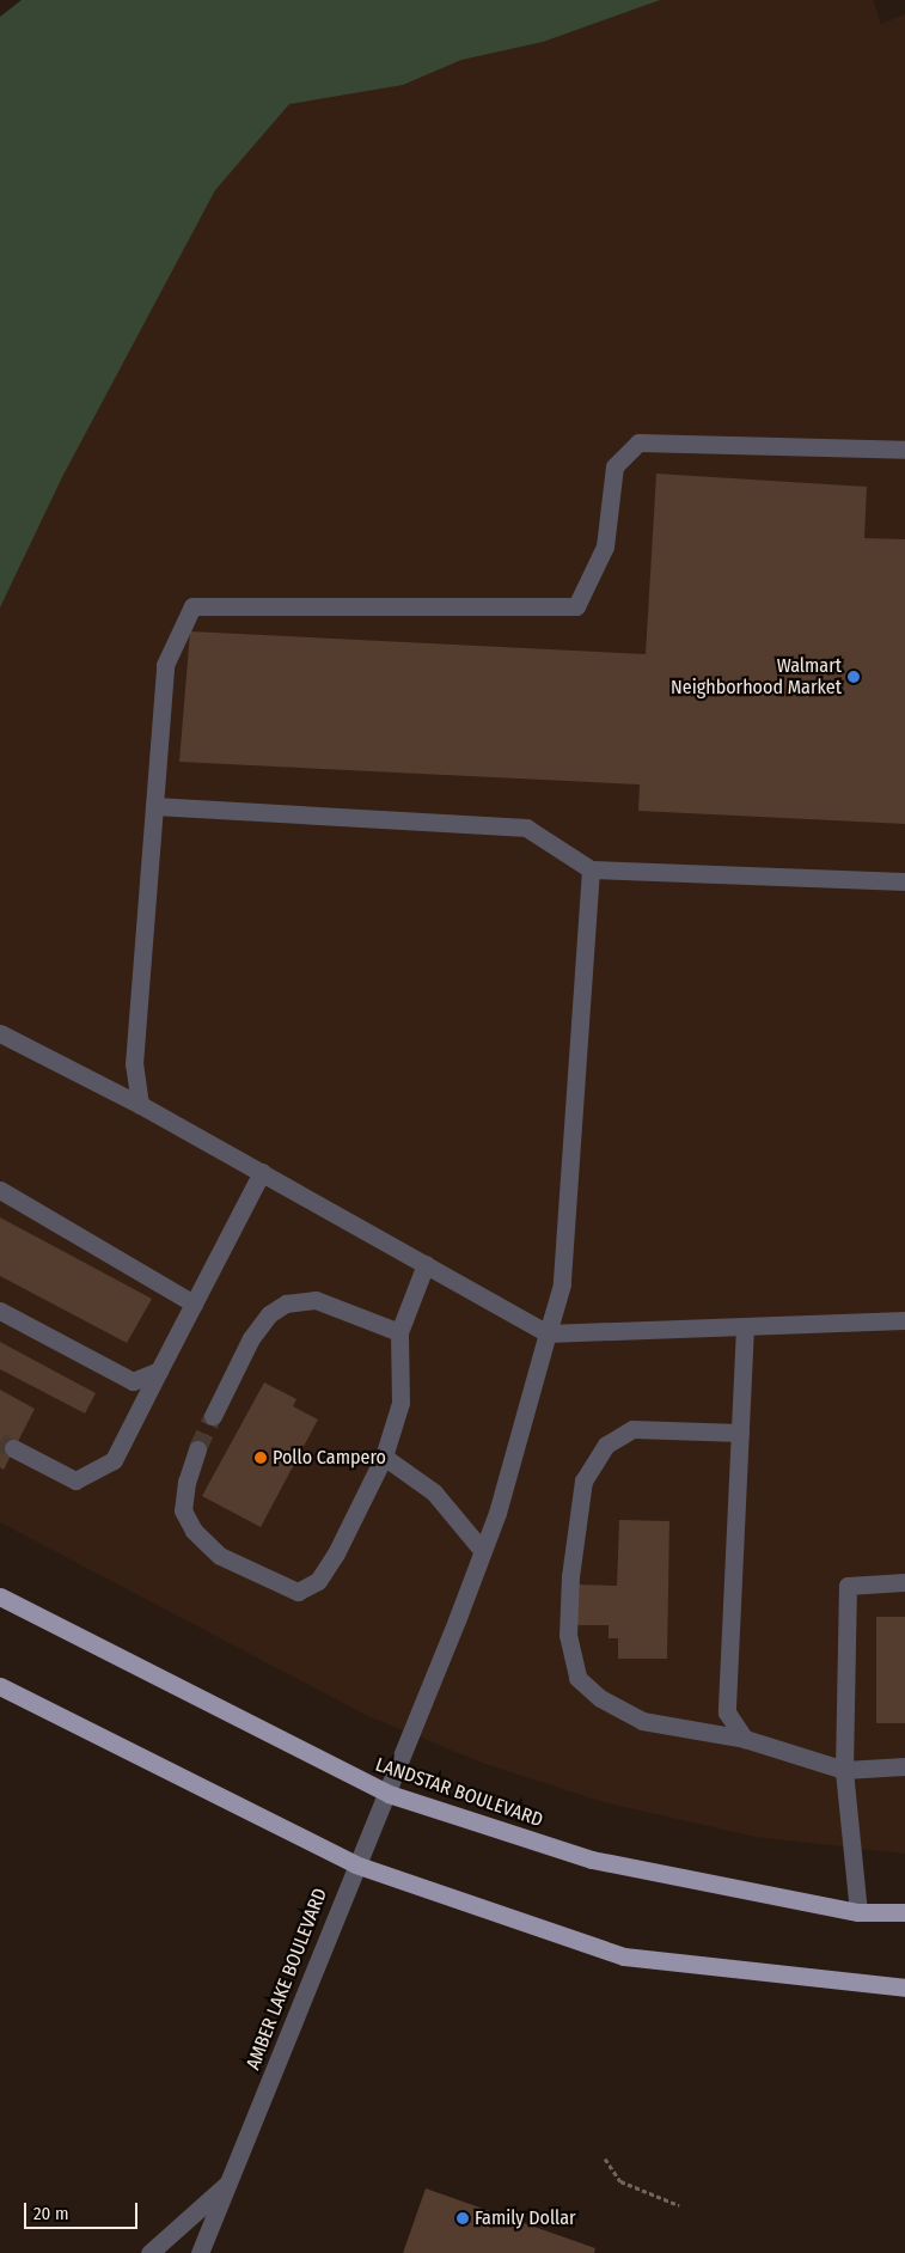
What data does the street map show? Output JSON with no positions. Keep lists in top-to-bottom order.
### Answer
{
  "streets": {
    "main road": ["LANDSTAR BOULEVARD"],
    "lane": ["AMBER LAKE BOULEVARD"]
  },
  "crossings": [
    ["LANDSTAR BOULEVARD", "AMBER LAKE BOULEVARD"]
  ],
  "places": ["Walmart Neighborhood Market", "Pollo Campero", "Family Dollar"],
  "scale_bar": "20 m"
}
